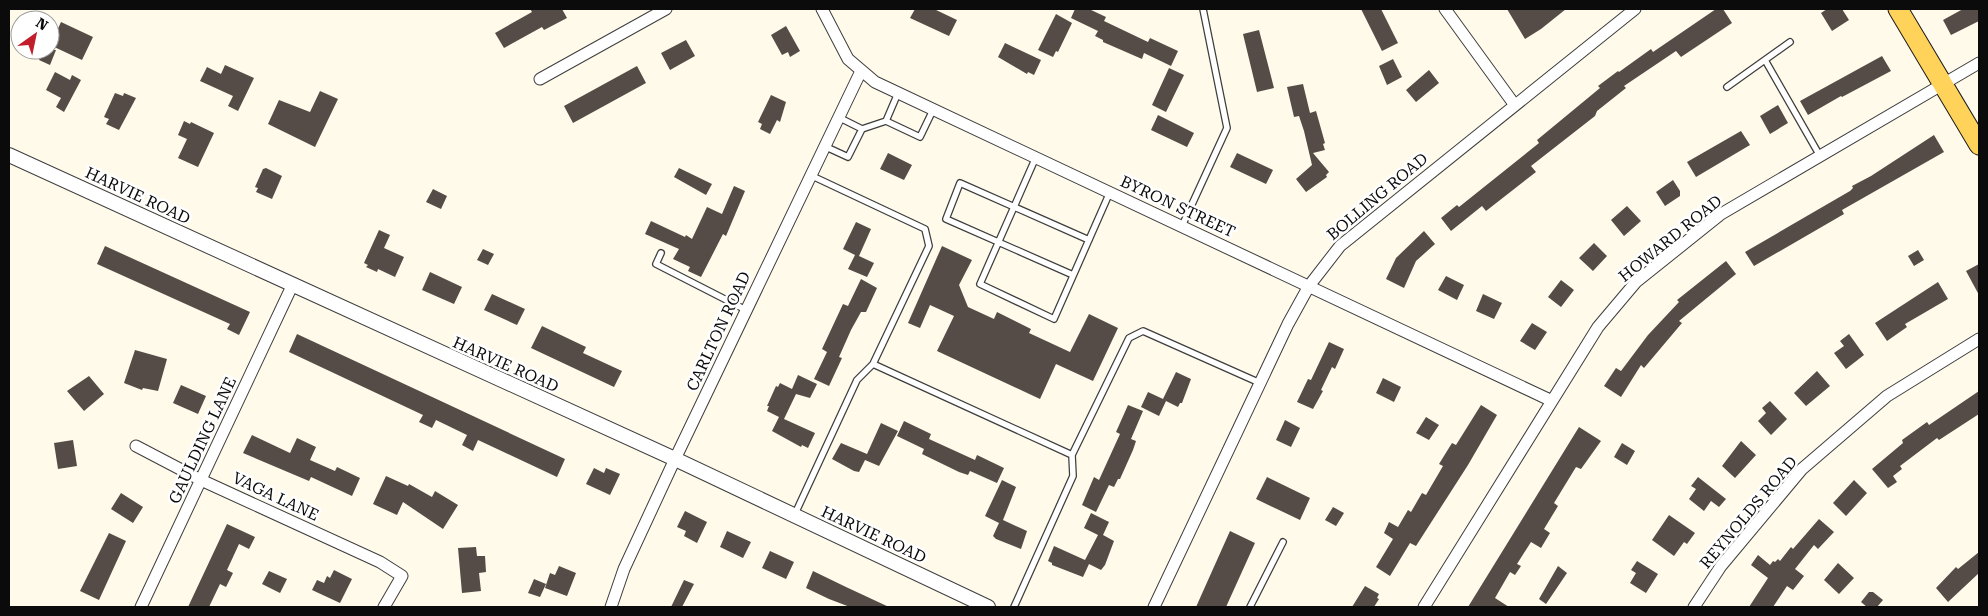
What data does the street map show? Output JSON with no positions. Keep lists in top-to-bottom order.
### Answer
{
  "streets": {
    "street": [
      "HARVIE ROAD",
      "BOLLING ROAD",
      "BYRON STREET",
      "HOWARD ROAD",
      "CARLTON ROAD",
      "GAULDING LANE",
      "VAGA LANE",
      "REYNOLDS ROAD"
    ]
  },
  "crossings": [
    ["HARVIE ROAD", "CARLTON ROAD"],
    ["HARVIE ROAD", "GAULDING LANE"],
    ["BOLLING ROAD", "BYRON STREET"],
    ["BYRON STREET", "HOWARD ROAD"],
    ["BYRON STREET", "CARLTON ROAD"],
    ["GAULDING LANE", "VAGA LANE"]
  ],
  "north": "top right"
}
